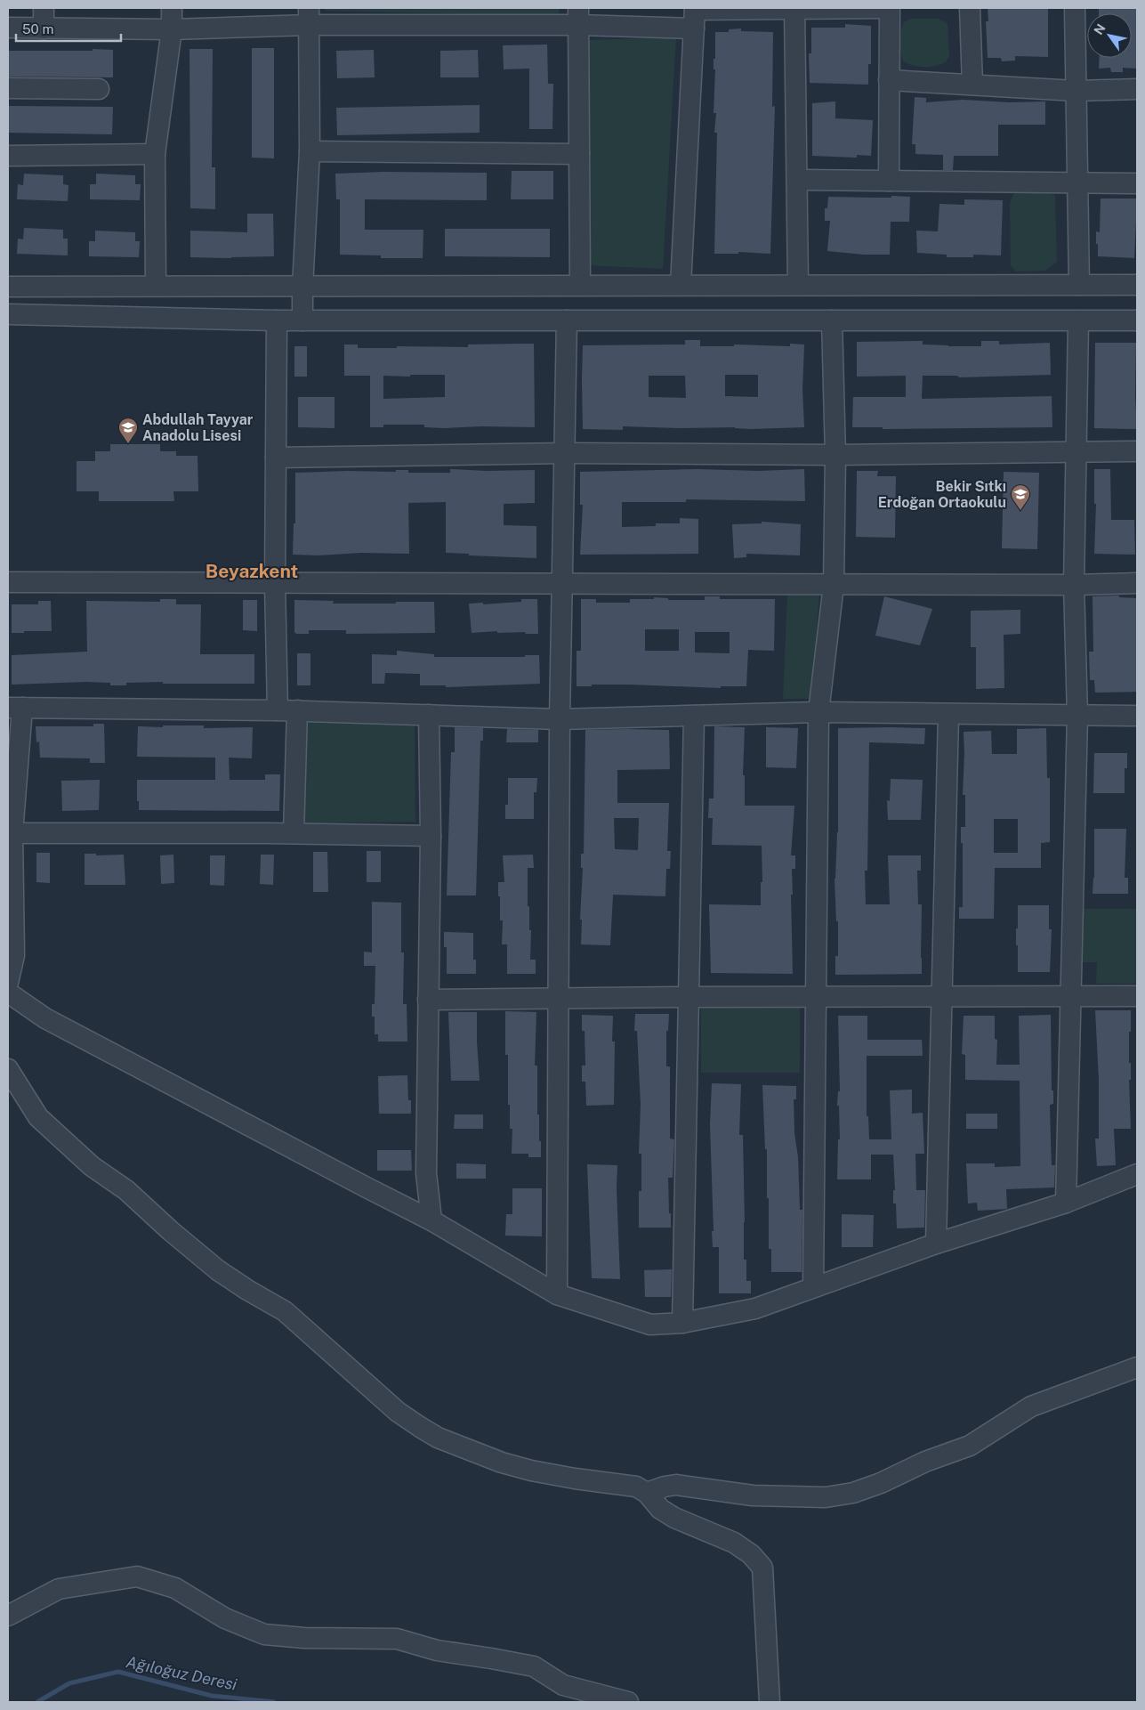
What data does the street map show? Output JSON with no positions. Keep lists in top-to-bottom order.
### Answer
{
  "districts": ["Beyazkent"],
  "water": ["Ağıloğuz Deresi"],
  "places": {
    "school or university": ["Abdullah Tayyar Anadolu Lisesi", "Bekir Sıtkı Erdoğan Ortaokulu"]
  },
  "scale_bar": "50 m",
  "north": "top left"
}
